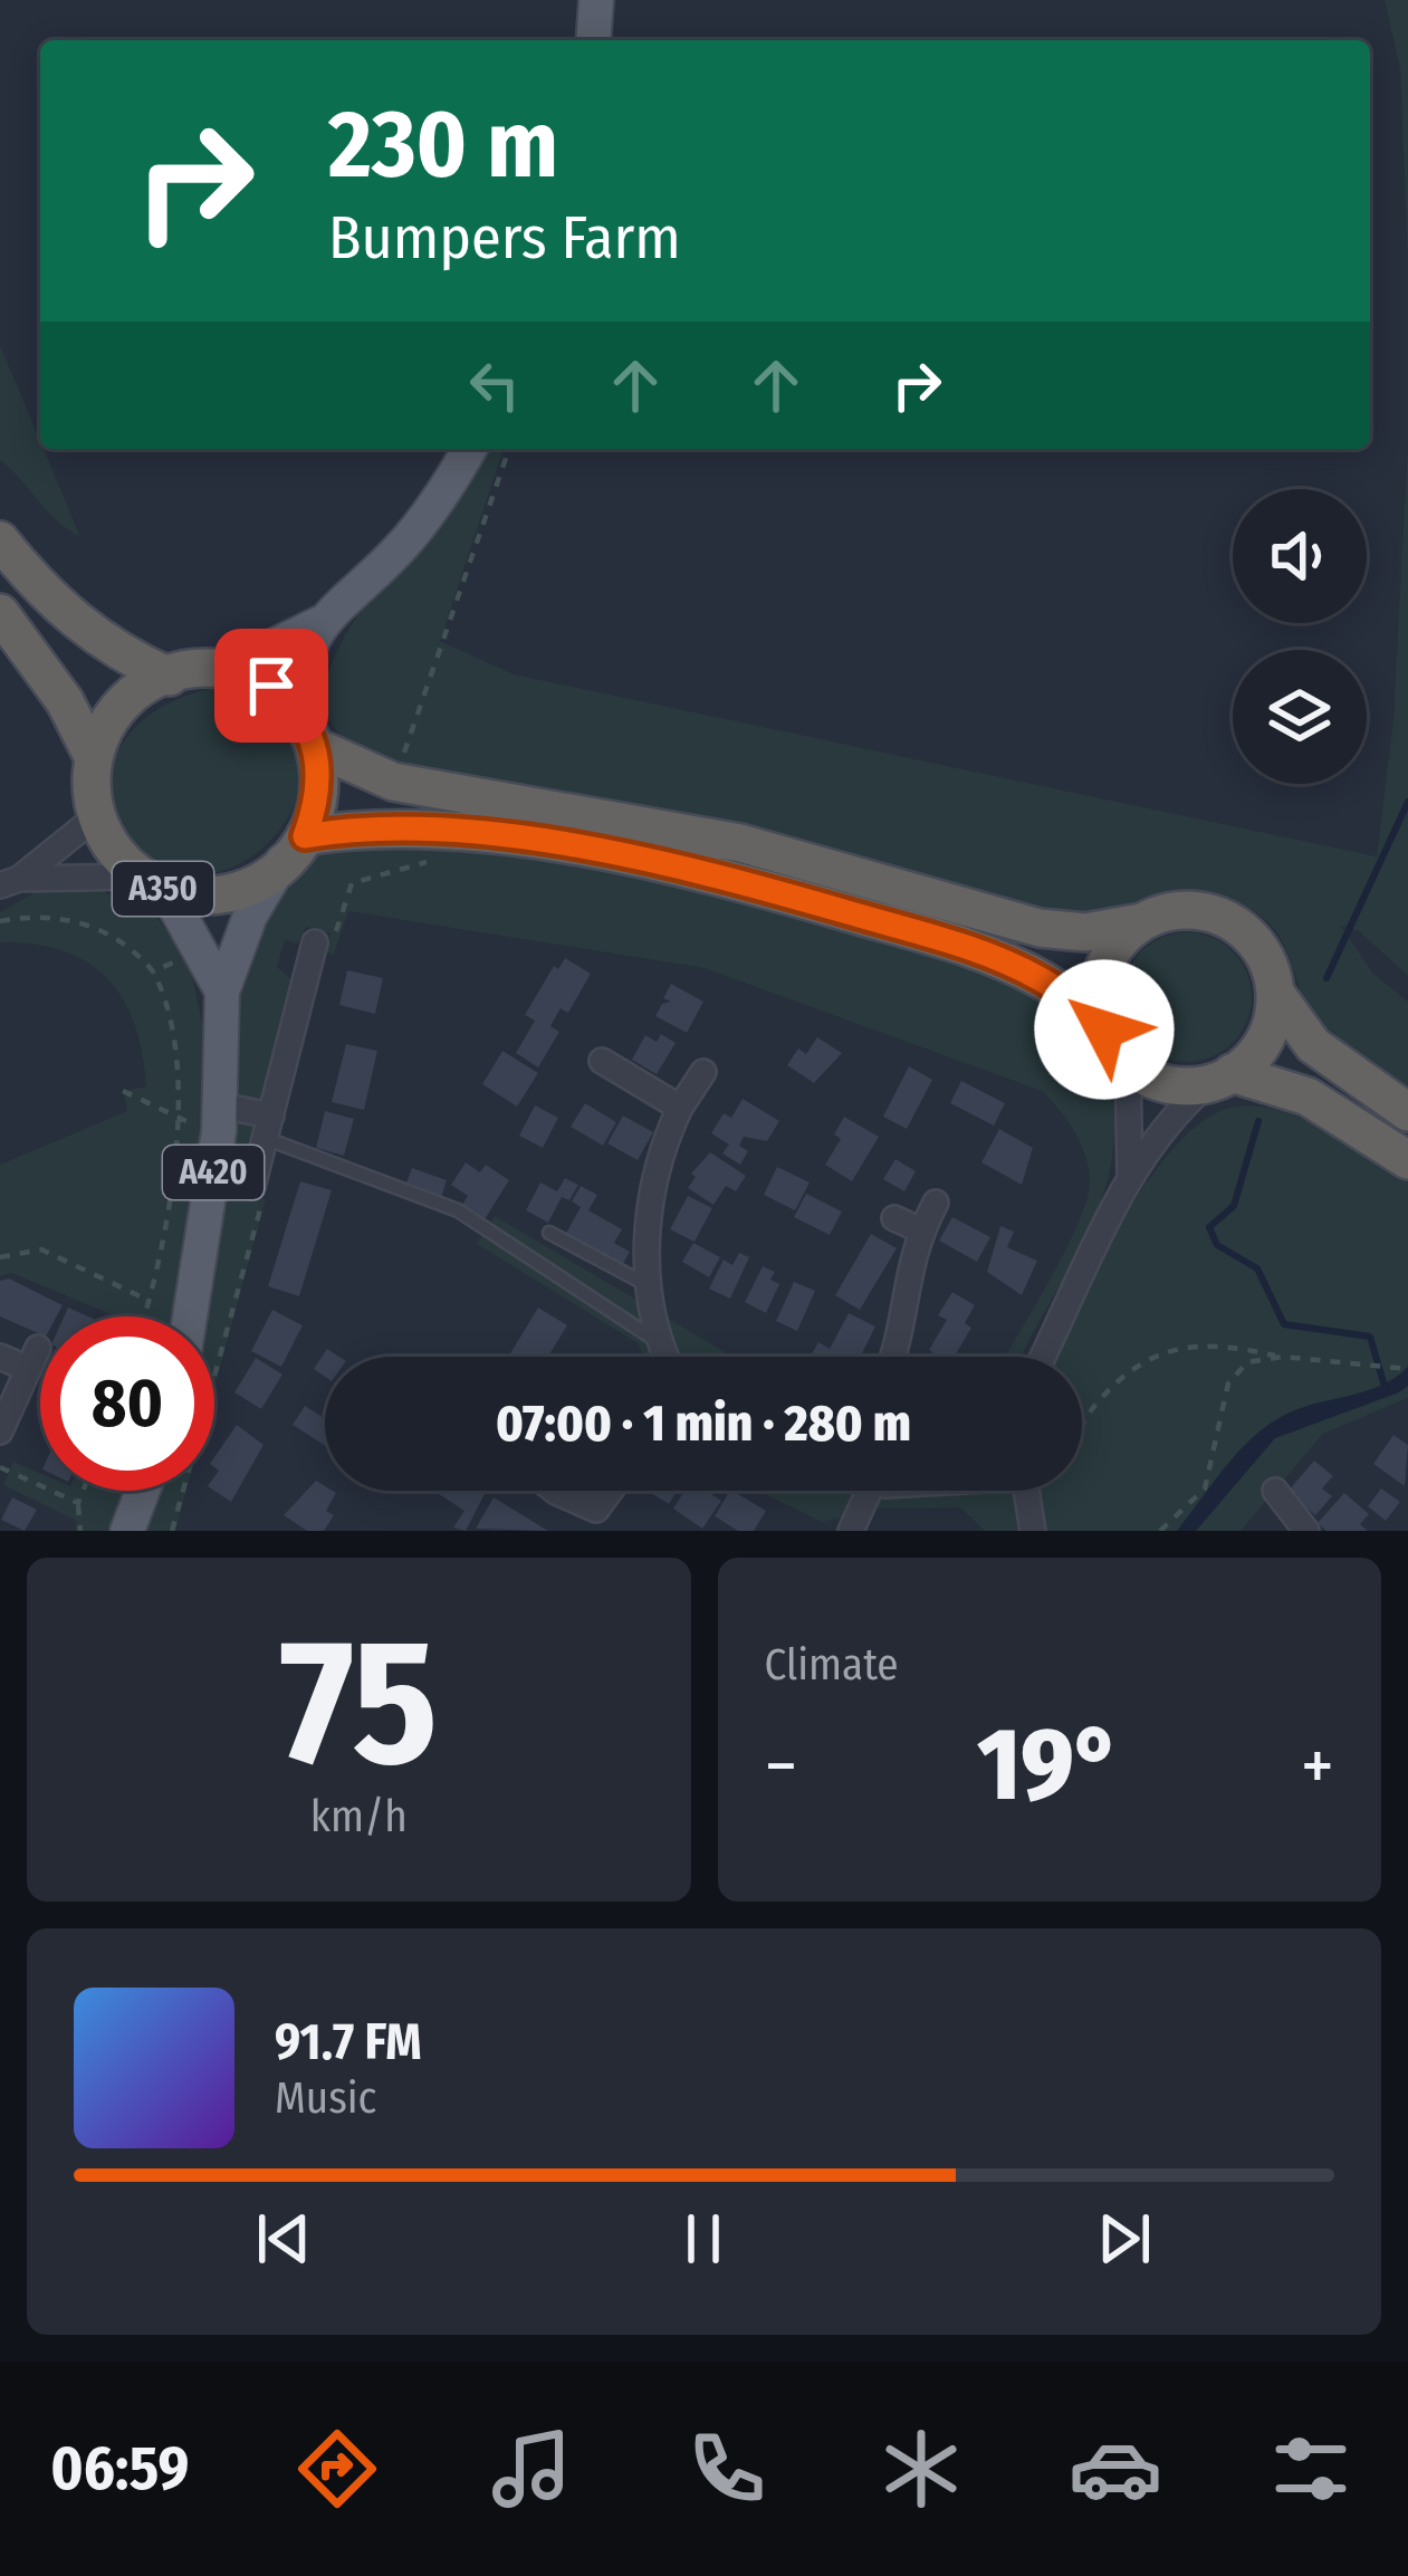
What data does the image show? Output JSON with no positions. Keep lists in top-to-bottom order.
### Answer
{
  "streets": {
    "highway": ["A350"],
    "main road": ["A420"]
  },
  "crossings": [
    ["A350", "A420"]
  ],
  "page": {
    "turn": ["230 m", "Bumpers Farm"],
    "limit": "80",
    "trip": "07:00 · 1 min · 280 m",
    "tile": [
      ["75", "km/h"],
      "Climate"
    ],
    "heat": ["−", "19°", "+"],
    "song": ["91.7 FM", "Music"],
    "tabs": "06:59"
  }
}
